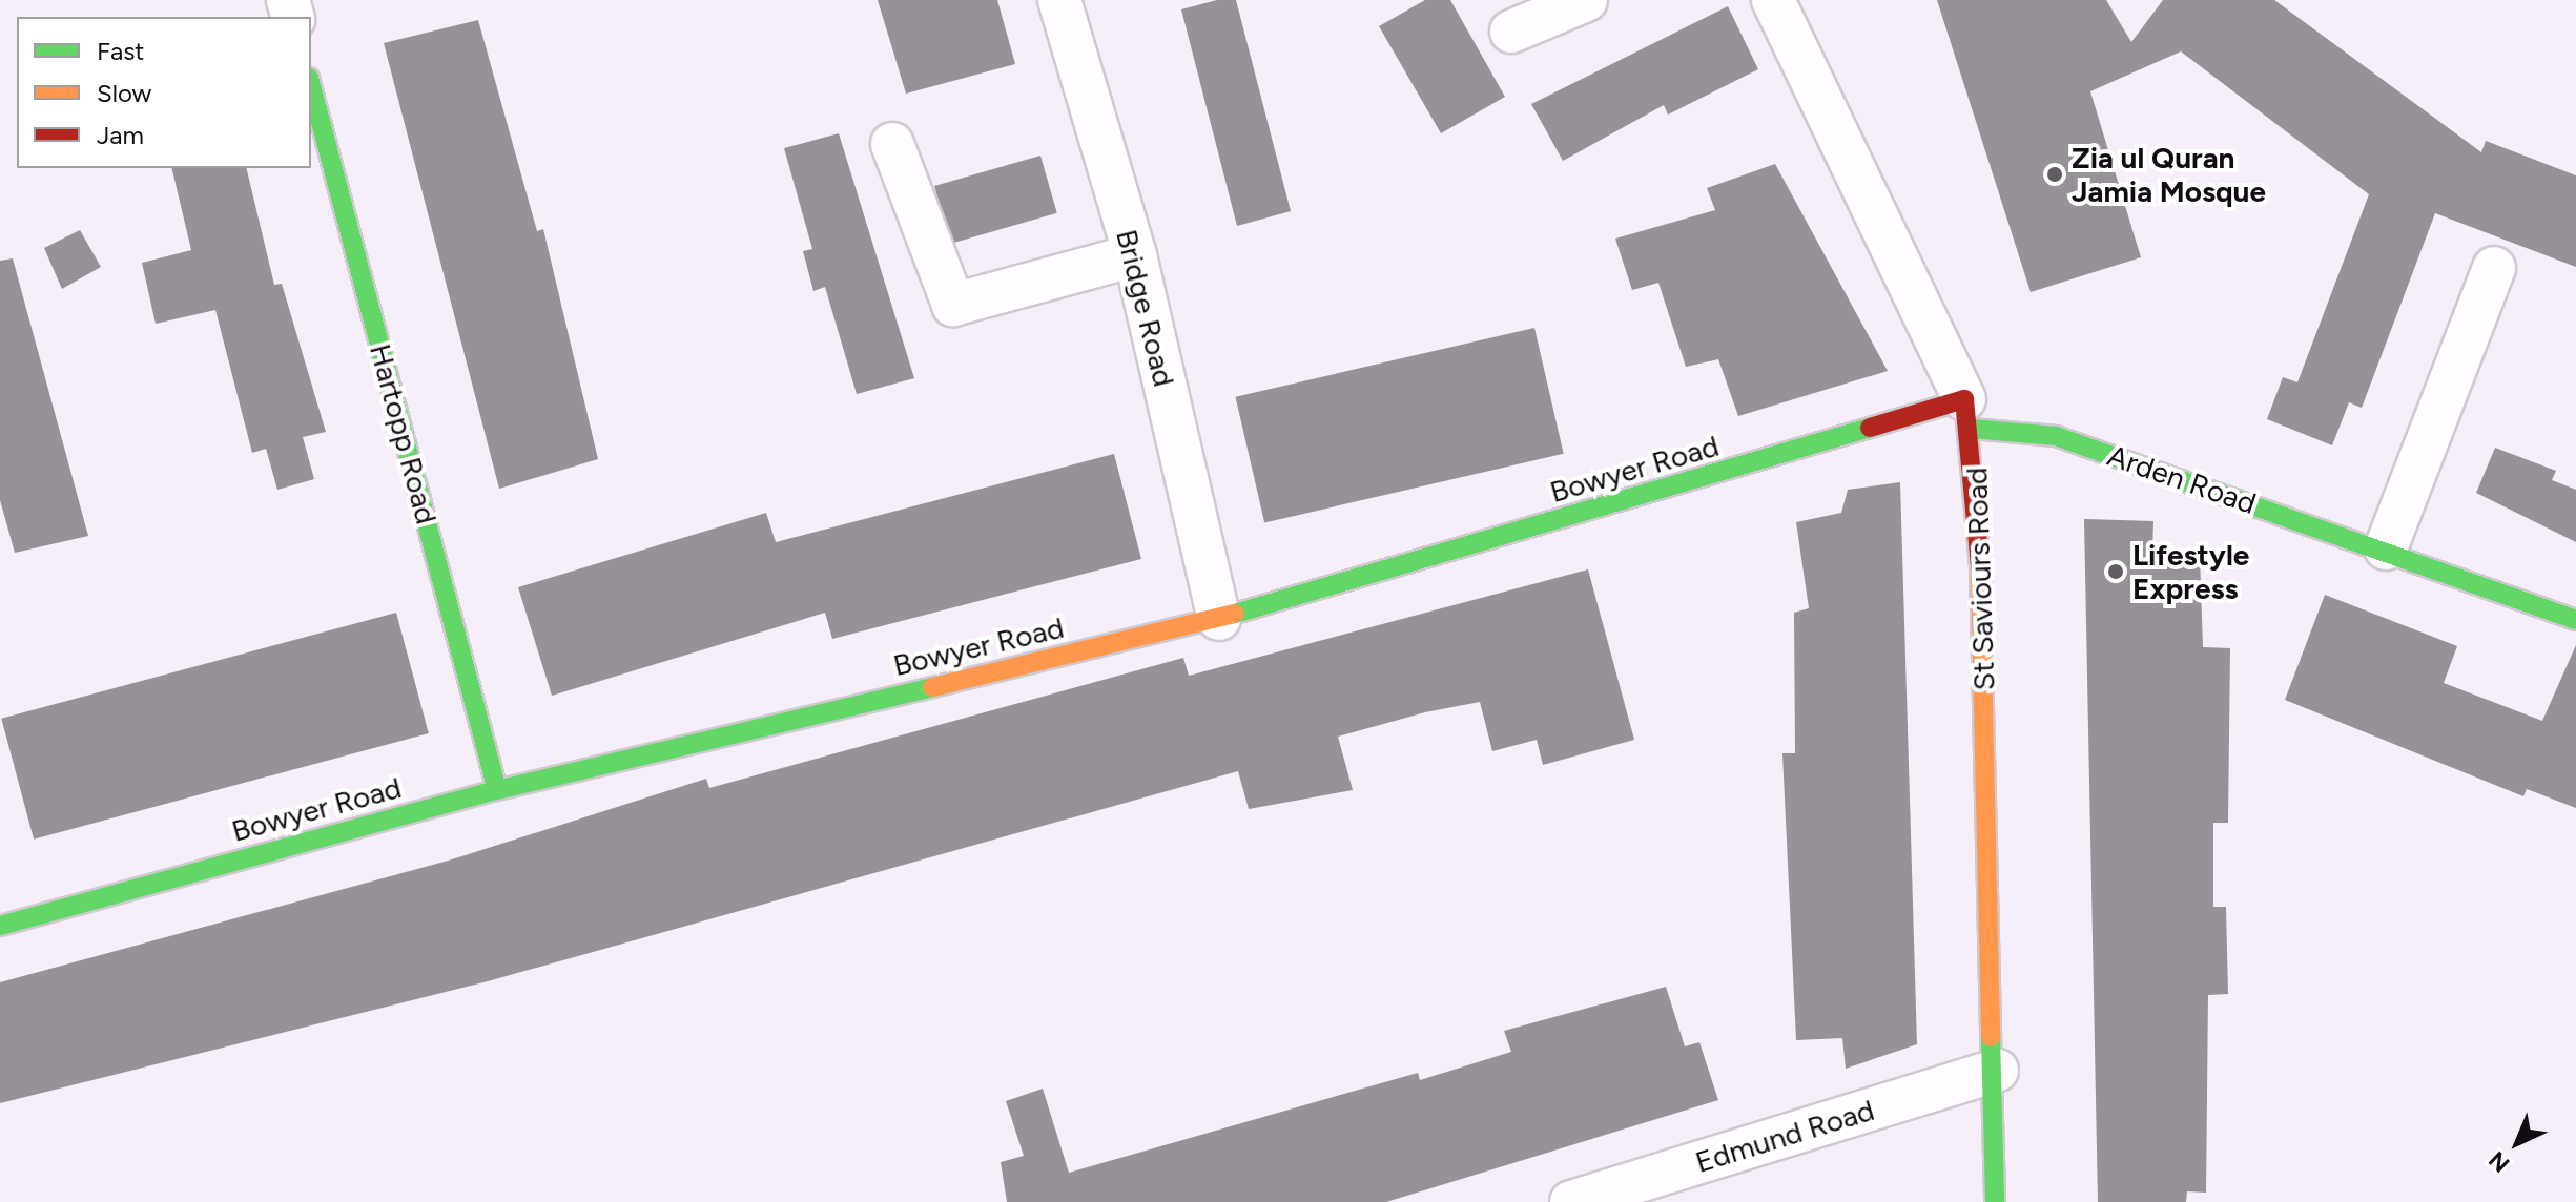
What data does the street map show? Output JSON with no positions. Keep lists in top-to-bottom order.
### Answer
{
  "streets": {
    "main road": [
      "Hartopp Road",
      "Bowyer Road",
      "Arden Road",
      "St Saviours Road"
    ],
    "street": ["Bridge Road", "Edmund Road"]
  },
  "crossings": [
    ["Bridge Road", "Bowyer Road"],
    ["Hartopp Road", "Bowyer Road"],
    ["Bowyer Road", "Arden Road"],
    ["Bowyer Road", "St Saviours Road"],
    ["Arden Road", "St Saviours Road"],
    ["St Saviours Road", "Edmund Road"]
  ],
  "places": ["Zia ul Quran Jamia Mosque", "Lifestyle Express"],
  "legend": ["Fast", "Slow", "Jam"],
  "north": "bottom left"
}
